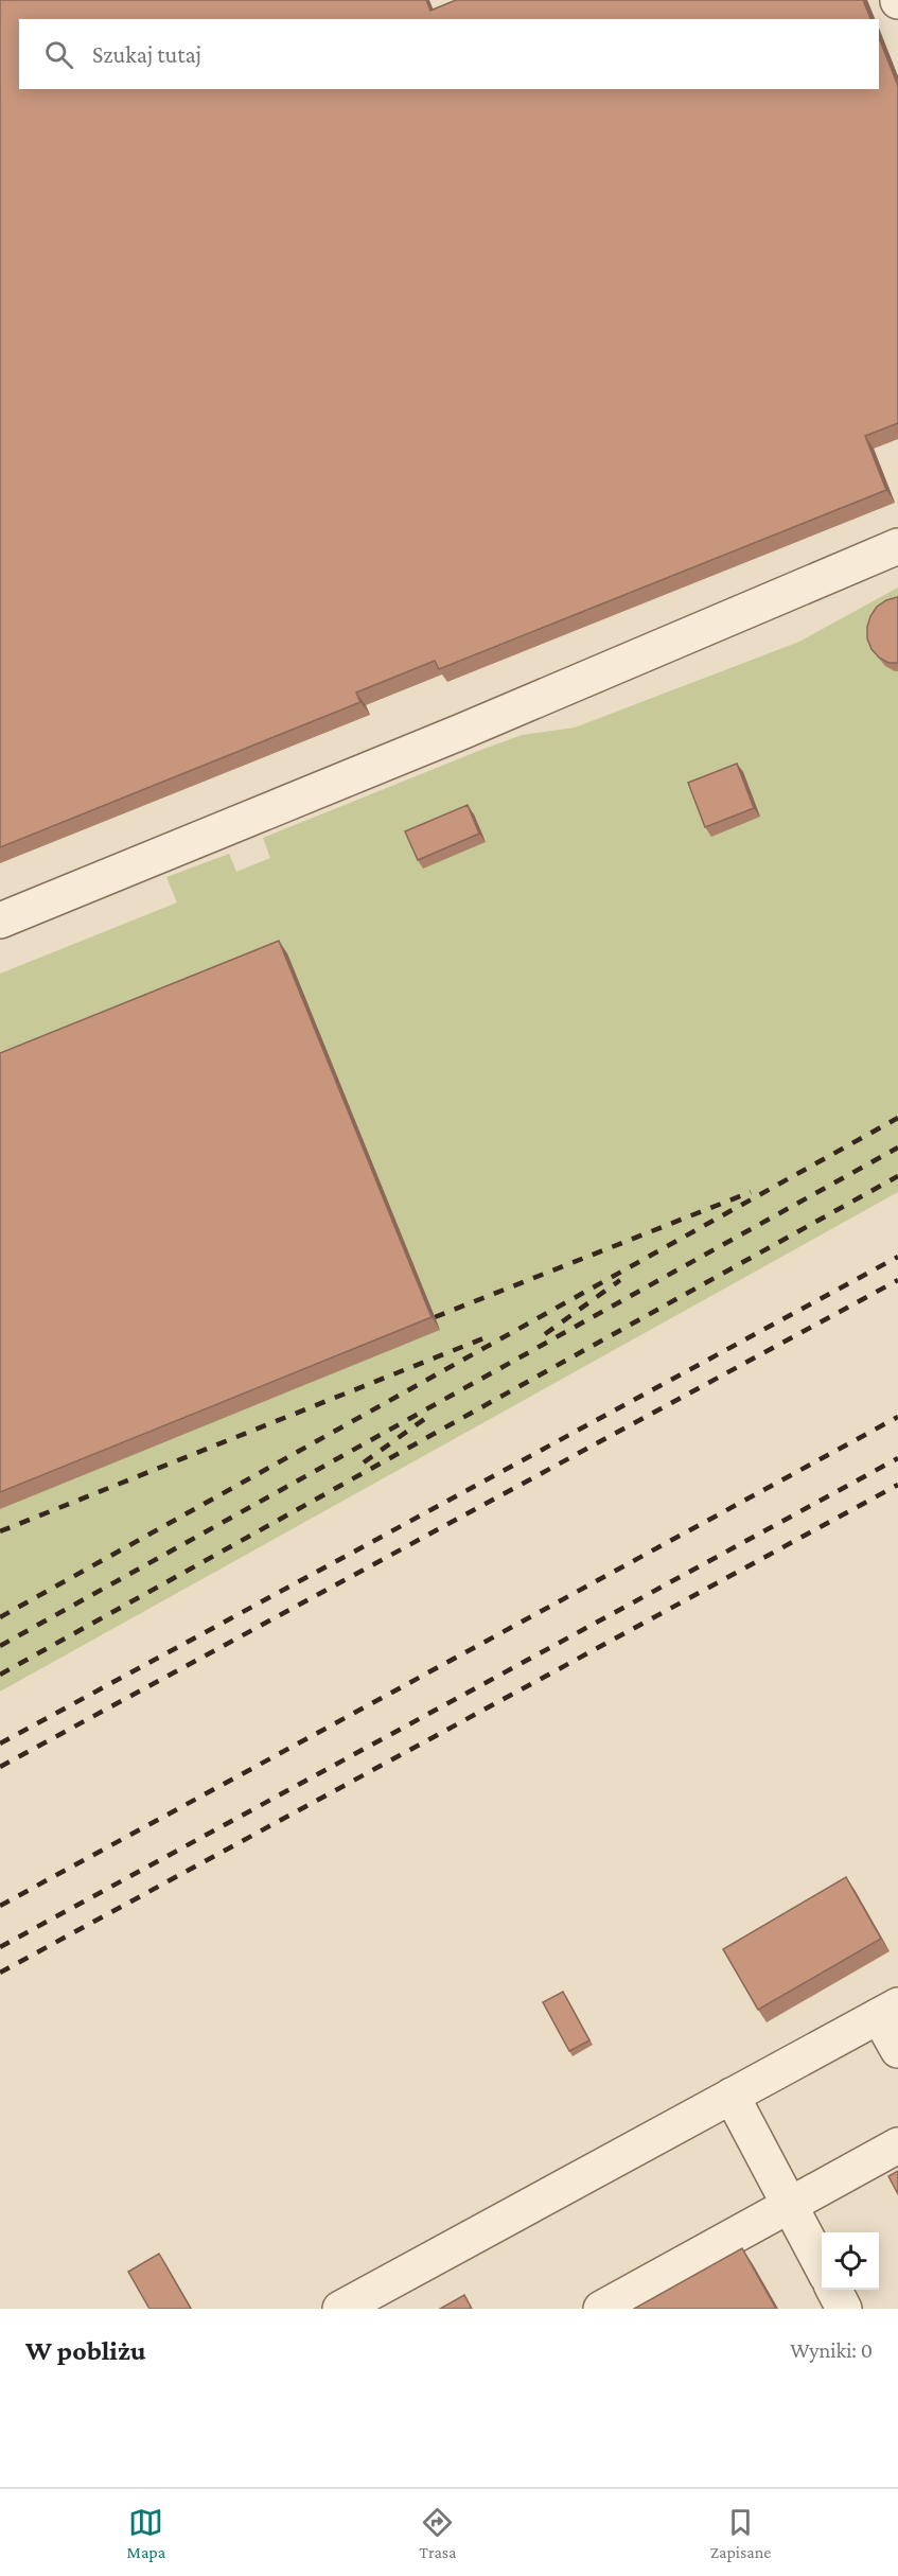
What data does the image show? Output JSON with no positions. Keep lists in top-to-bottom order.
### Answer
{
  "page": {
    "search": "Szukaj tutaj",
    "heading": ["W pobliżu", "Wyniki: 0"],
    "nav": ["Mapa", "Trasa", "Zapisane"]
  }
}
